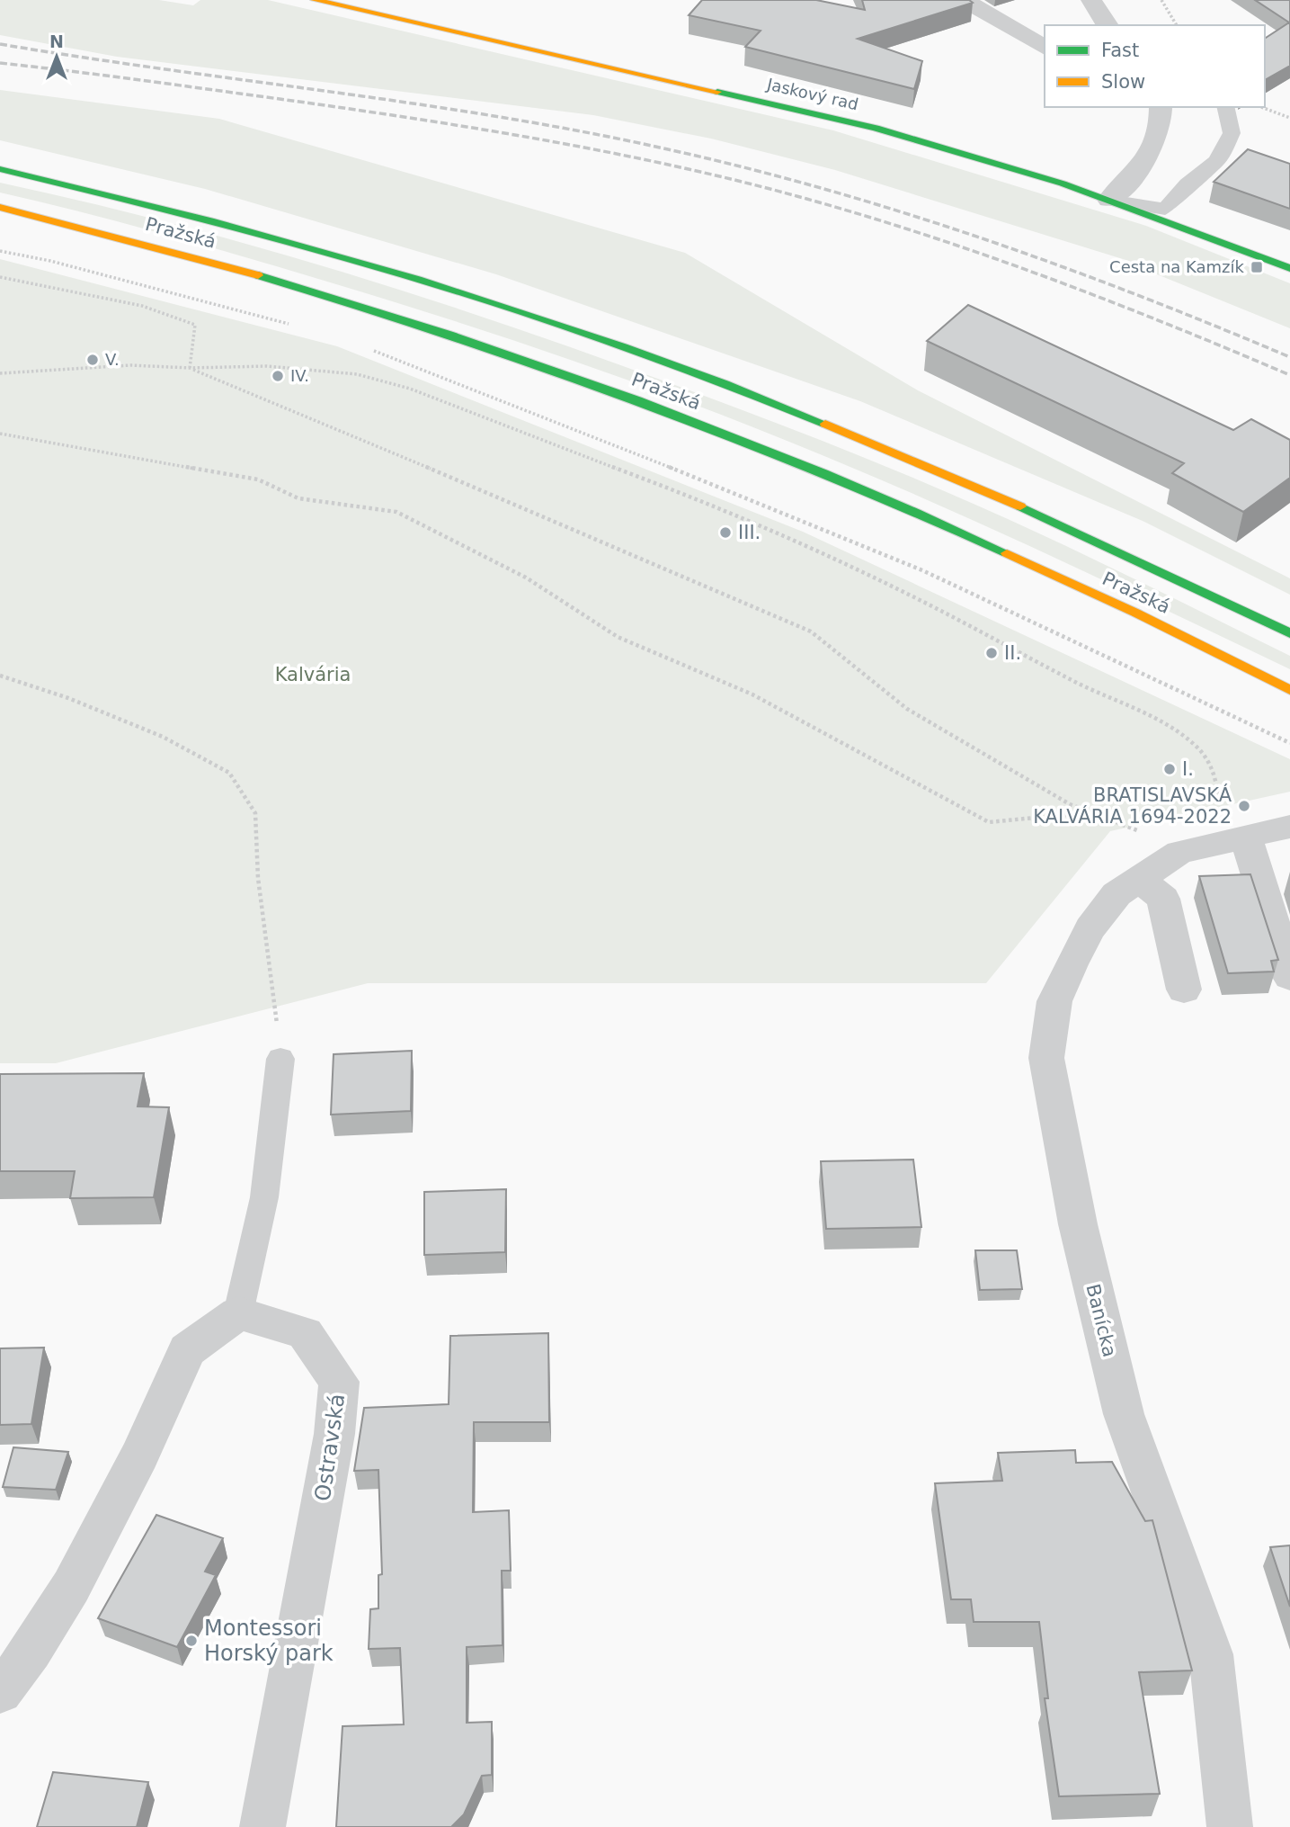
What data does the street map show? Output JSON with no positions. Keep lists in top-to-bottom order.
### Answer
{
  "streets": {
    "main road": ["Jaskový rad", "Pražská"],
    "street": ["Banícka", "Ostravská"]
  },
  "parks": ["Kalvária"],
  "places": {
    "transit": ["Cesta na Kamzík"],
    "other": [
      "V.",
      "IV.",
      "III.",
      "II.",
      "I.",
      "BRATISLAVSKÁ KALVÁRIA 1694-2022",
      "Montessori Horský park"
    ]
  },
  "legend": ["Fast", "Slow"],
  "north": "top"
}
